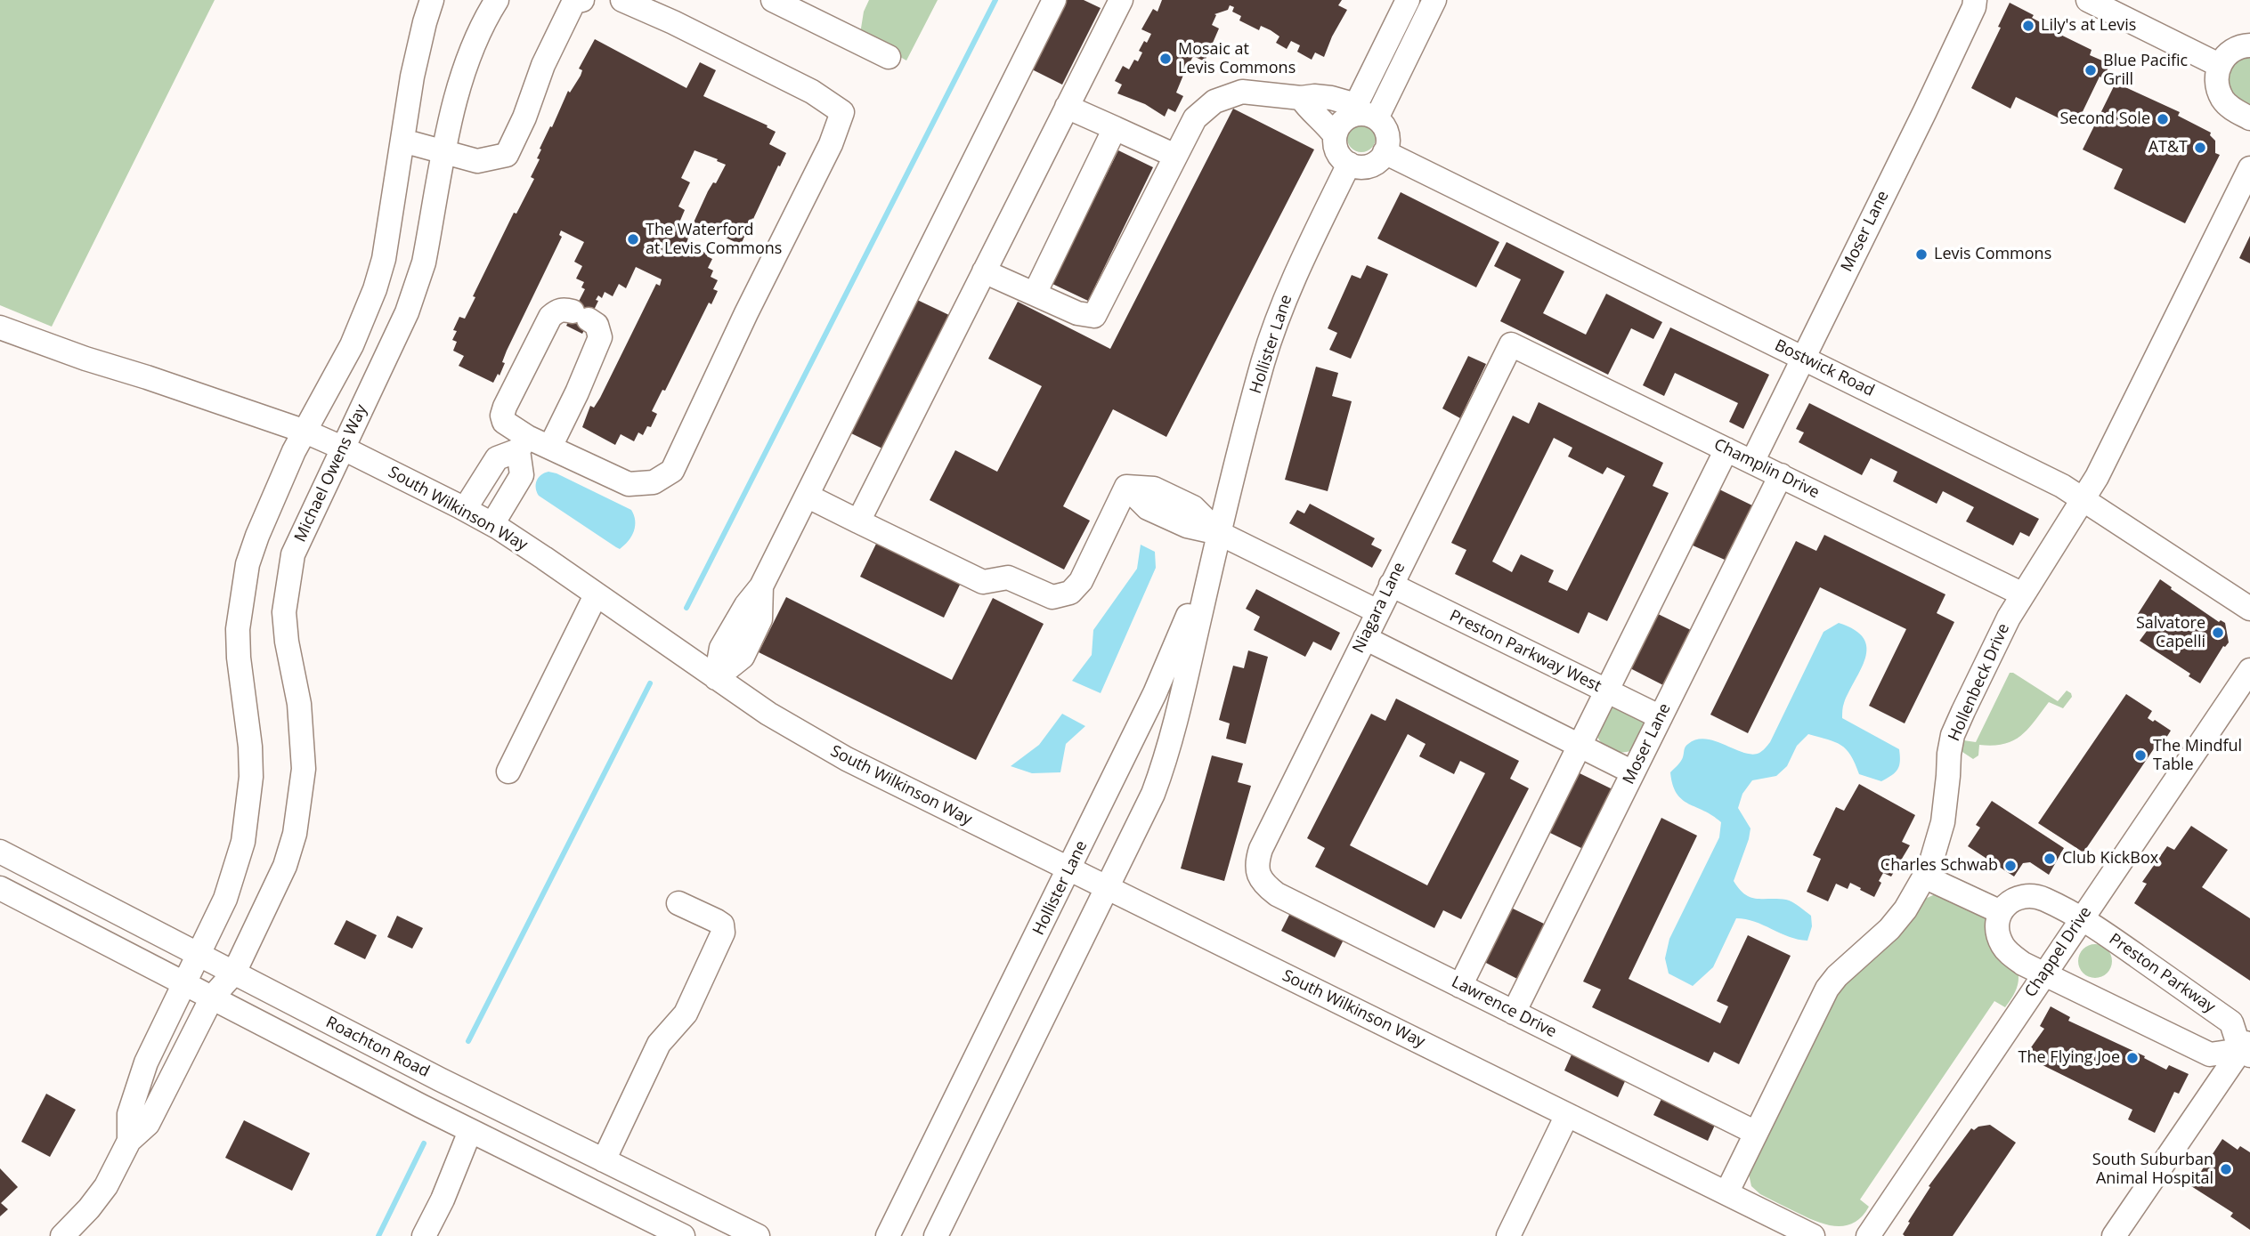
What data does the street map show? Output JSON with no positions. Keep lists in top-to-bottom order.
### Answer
{
  "streets": {
    "street": [
      "Moser Lane",
      "Hollister Lane",
      "Bostwick Road",
      "Champlin Drive",
      "Michael Owens Way",
      "South Wilkinson Way",
      "Niagara Lane",
      "Preston Parkway West",
      "Hollenbeck Drive",
      "Chappel Drive",
      "Preston Parkway",
      "Lawrence Drive",
      "Roachton Road"
    ]
  },
  "crossings": [
    ["Moser Lane", "Bostwick Road"],
    ["Moser Lane", "Champlin Drive"],
    ["Moser Lane", "Preston Parkway West"],
    ["Moser Lane", "Lawrence Drive"],
    ["Hollister Lane", "Bostwick Road"],
    ["Hollister Lane", "South Wilkinson Way"],
    ["Bostwick Road", "Hollenbeck Drive"],
    ["Champlin Drive", "Niagara Lane"],
    ["Champlin Drive", "Hollenbeck Drive"],
    ["Michael Owens Way", "South Wilkinson Way"],
    ["Michael Owens Way", "Roachton Road"],
    ["South Wilkinson Way", "Hollenbeck Drive"],
    ["Niagara Lane", "Preston Parkway West"],
    ["Niagara Lane", "Lawrence Drive"],
    ["Hollenbeck Drive", "Lawrence Drive"],
    ["Chappel Drive", "Preston Parkway"]
  ],
  "places": [
    "Lily's at Levis",
    "Mosaic at Levis Commons",
    "Blue Pacific Grill",
    "Second Sole",
    "AT&T",
    "The Waterford at Levis Commons",
    "Levis Commons",
    "Salvatore Capelli",
    "The Mindful Table",
    "Club KickBox",
    "Charles Schwab",
    "The Flying Joe",
    "South Suburban Animal Hospital"
  ]
}
